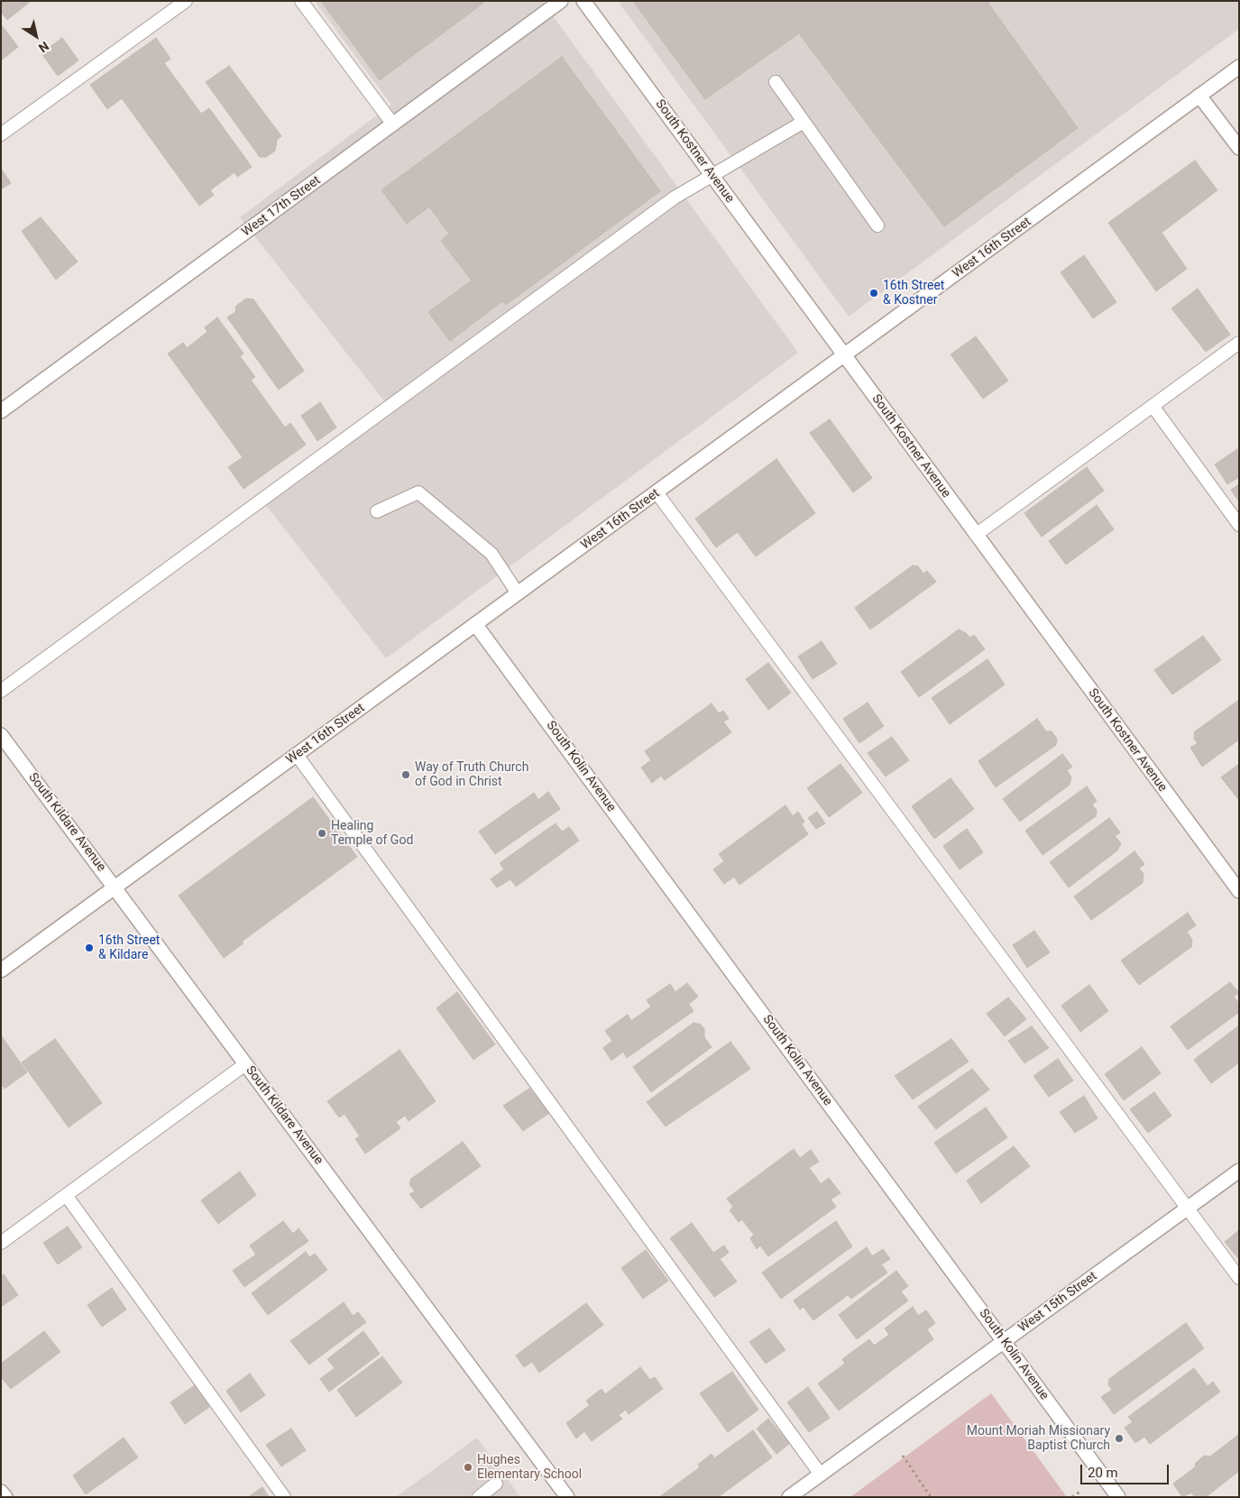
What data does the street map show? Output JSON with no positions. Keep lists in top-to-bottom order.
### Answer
{
  "streets": {
    "street": [
      "South Kostner Avenue",
      "West 17th Street",
      "West 16th Street",
      "South Kolin Avenue",
      "South Kildare Avenue",
      "West 15th Street"
    ]
  },
  "crossings": [
    ["South Kostner Avenue", "West 16th Street"],
    ["West 16th Street", "South Kolin Avenue"],
    ["West 16th Street", "South Kildare Avenue"],
    ["South Kolin Avenue", "West 15th Street"]
  ],
  "places": [
    "16th Street & Kostner",
    "Way of Truth Church of God in Christ",
    "Healing Temple of God",
    "16th Street & Kildare",
    "Mount Moriah Missionary Baptist Church",
    "Hughes Elementary School"
  ],
  "scale_bar": "20 m",
  "north": "bottom right"
}
